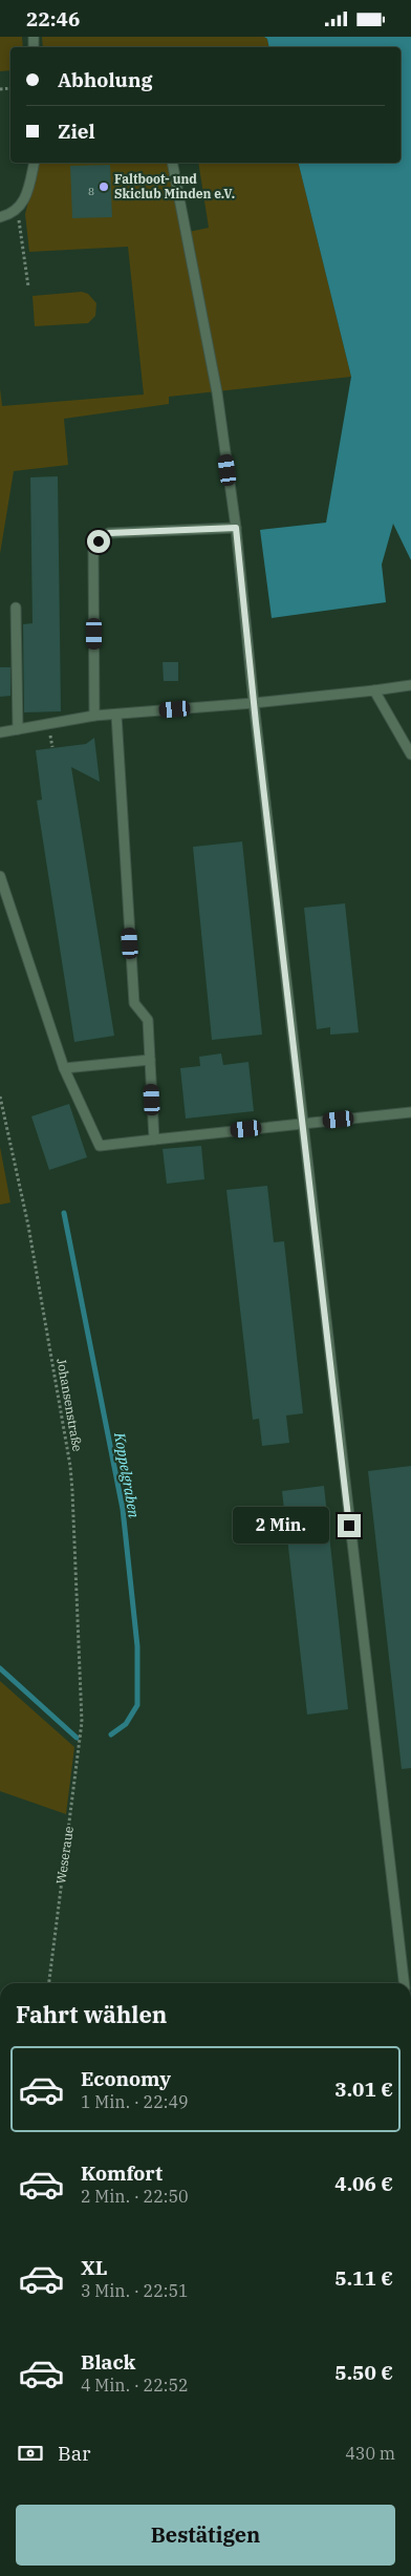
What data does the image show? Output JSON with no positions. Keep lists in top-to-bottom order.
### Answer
{
  "streets": {
    "path": ["Johansenstraße", "Weseraue"]
  },
  "crossings": [
    ["Johansenstraße", "Weseraue"]
  ],
  "water": ["Koppelgraben"],
  "places": ["Faltboot- und Skiclub Minden e.V."],
  "house_numbers": ["8"],
  "page": {
    "status": "22:46",
    "banner": ["Abholung", "Ziel"],
    "bubble": "2 Min.",
    "heading": "Fahrt wählen",
    "list": [
      {
        "name": "Economy",
        "note": "1 Min. · 22:49",
        "value": "3.01 €"
      },
      {
        "name": "Komfort",
        "note": "2 Min. · 22:50",
        "value": "4.06 €"
      },
      {
        "name": "XL",
        "note": "3 Min. · 22:51",
        "value": "5.11 €"
      },
      {
        "name": "Black",
        "note": "4 Min. · 22:52",
        "value": "5.50 €"
      }
    ],
    "pay": ["Bar", "430 m"],
    "buttons": "Bestätigen"
  }
}
